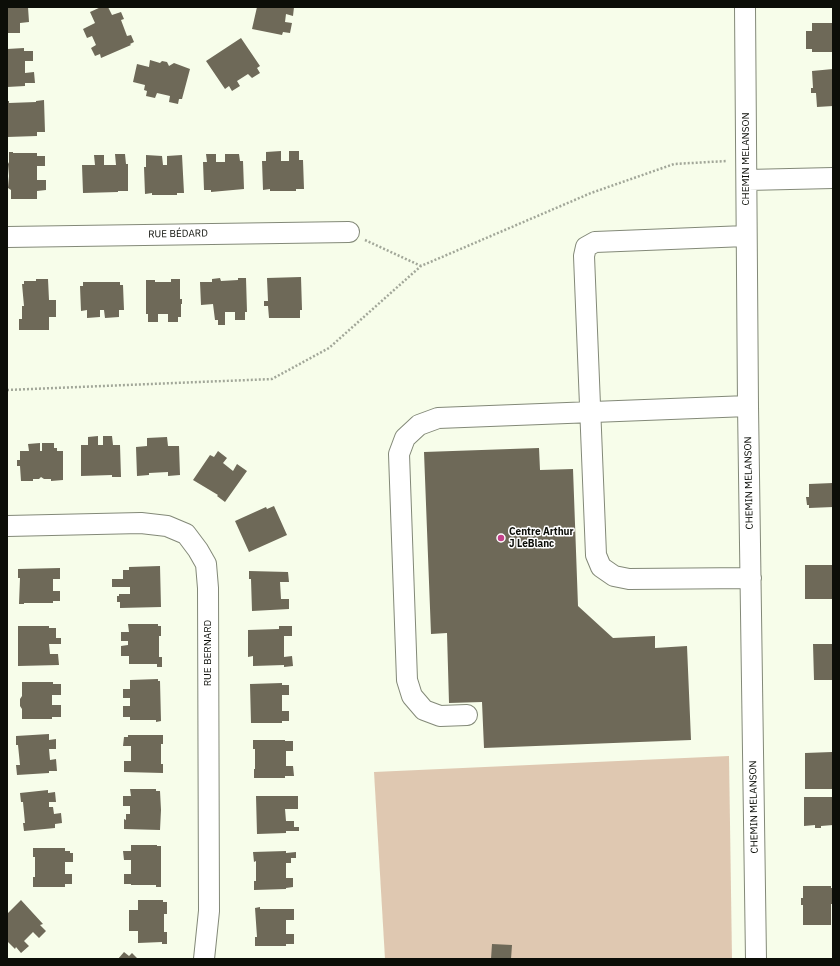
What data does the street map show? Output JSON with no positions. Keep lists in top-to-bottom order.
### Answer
{
  "streets": {
    "street": ["CHEMIN MELANSON", "RUE BÉDARD", "RUE BERNARD"]
  },
  "places": ["Centre Arthur J LeBlanc"]
}
